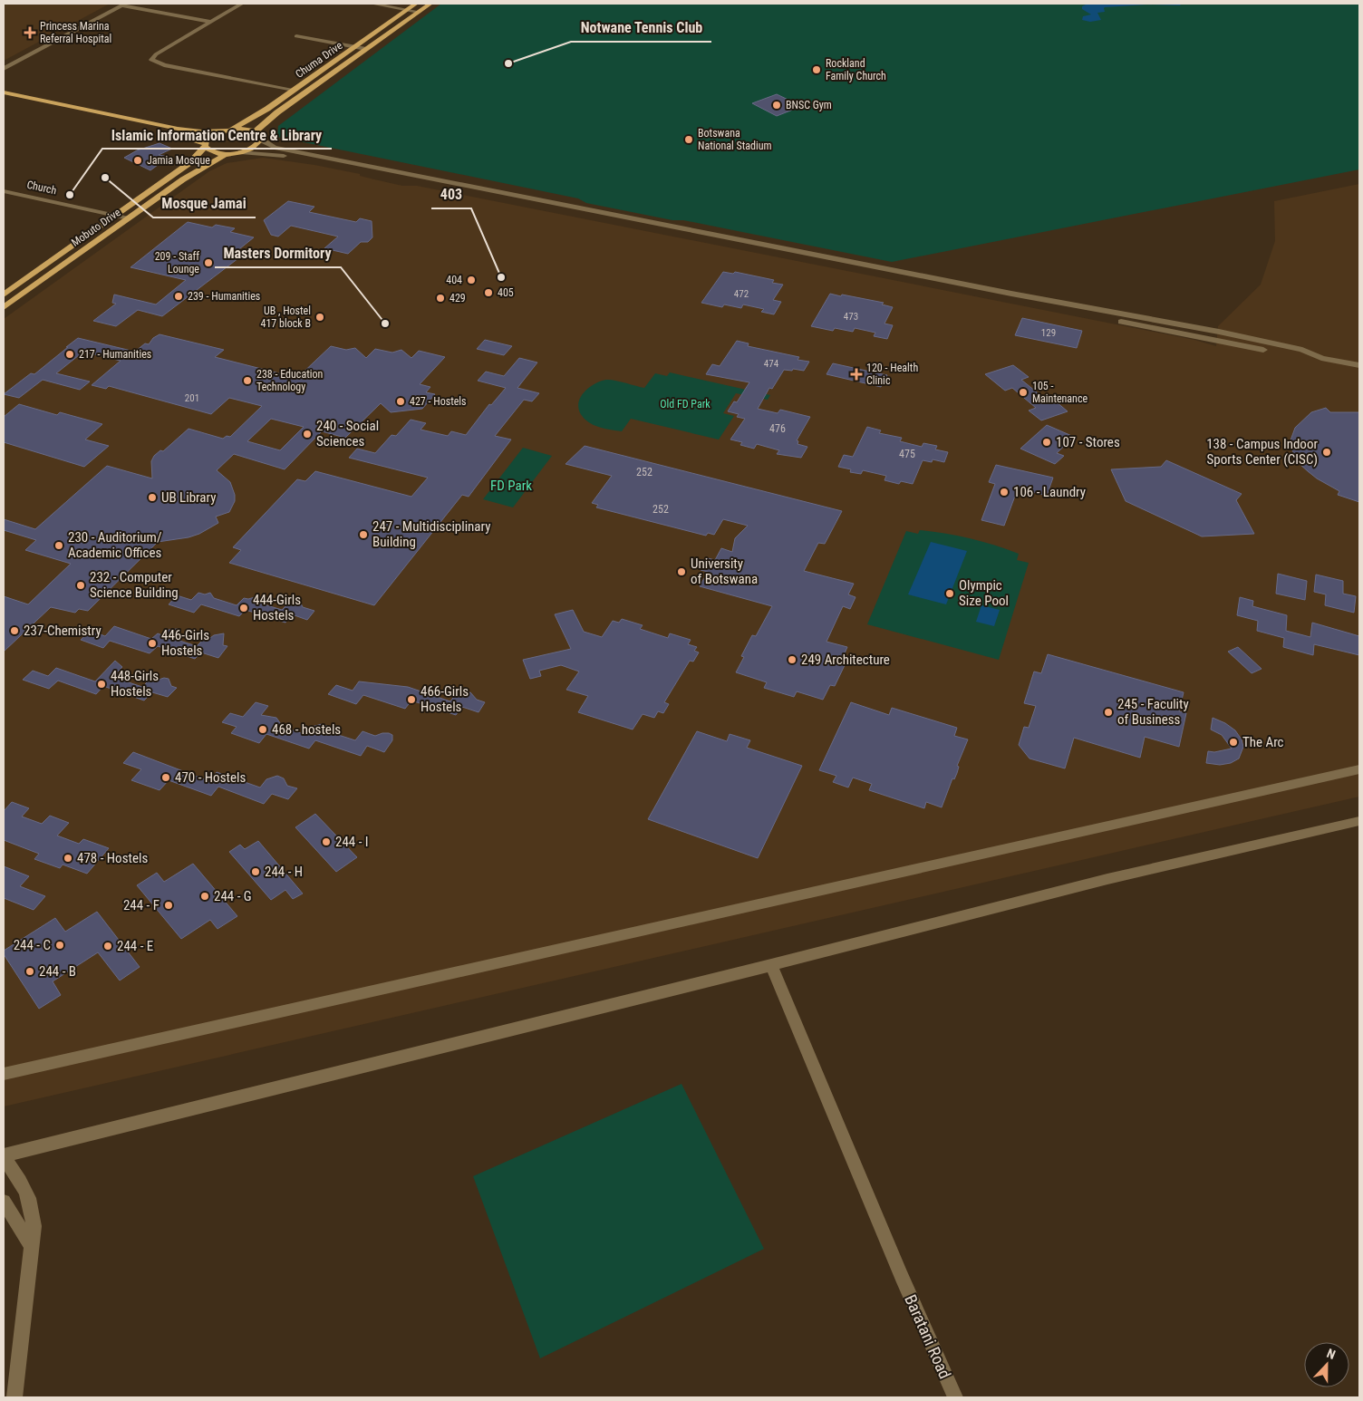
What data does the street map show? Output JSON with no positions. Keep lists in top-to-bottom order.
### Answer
{
  "streets": {
    "main road": ["Chuma Drive", "Mobuto Drive"],
    "street": ["Church", "Baratani Road"]
  },
  "crossings": [
    ["Church", "Mobuto Drive"]
  ],
  "parks": ["Old FD Park", "FD Park"],
  "places": {
    "health": ["Princess Marina Referral Hospital", "120 - Health Clinic"],
    "other": [
      "Notwane Tennis Club",
      "Rockland Family Church",
      "BNSC Gym",
      "Botswana National Stadium",
      "Jamia Mosque",
      "Mosque Jamai",
      "Islamic Information Centre & Library",
      "209 - Staff Lounge",
      "403",
      "404",
      "405",
      "239 - Humanities",
      "429",
      "UB , Hostel 417 block B",
      "Masters Dormitory",
      "217 - Humanities",
      "238 - Education Technology",
      "105 - Maintenance",
      "427 - Hostels",
      "240 - Social Sciences",
      "107 - Stores",
      "138 - Campus Indoor Sports Center (CISC)",
      "106 - Laundry",
      "UB Library",
      "247 - Multidisciplinary Building",
      "230 - Auditorium/ Academic Offices",
      "University of Botswana",
      "232 - Computer Science Building",
      "Olympic Size Pool",
      "444-Girls Hostels",
      "237-Chemistry",
      "446-Girls Hostels",
      "249 Architecture",
      "448-Girls Hostels",
      "466-Girls Hostels",
      "245 - Faculity of Business",
      "468 - hostels",
      "The Arc",
      "470 - Hostels",
      "244 - I",
      "478 - Hostels",
      "244 - H",
      "244 - G",
      "244 - F",
      "244 - C",
      "244 - E",
      "244 - B"
    ]
  },
  "house_numbers": [
    "472",
    "473",
    "129",
    "474",
    "201",
    "476",
    "475",
    "252",
    "252"
  ],
  "north": "top"
}
